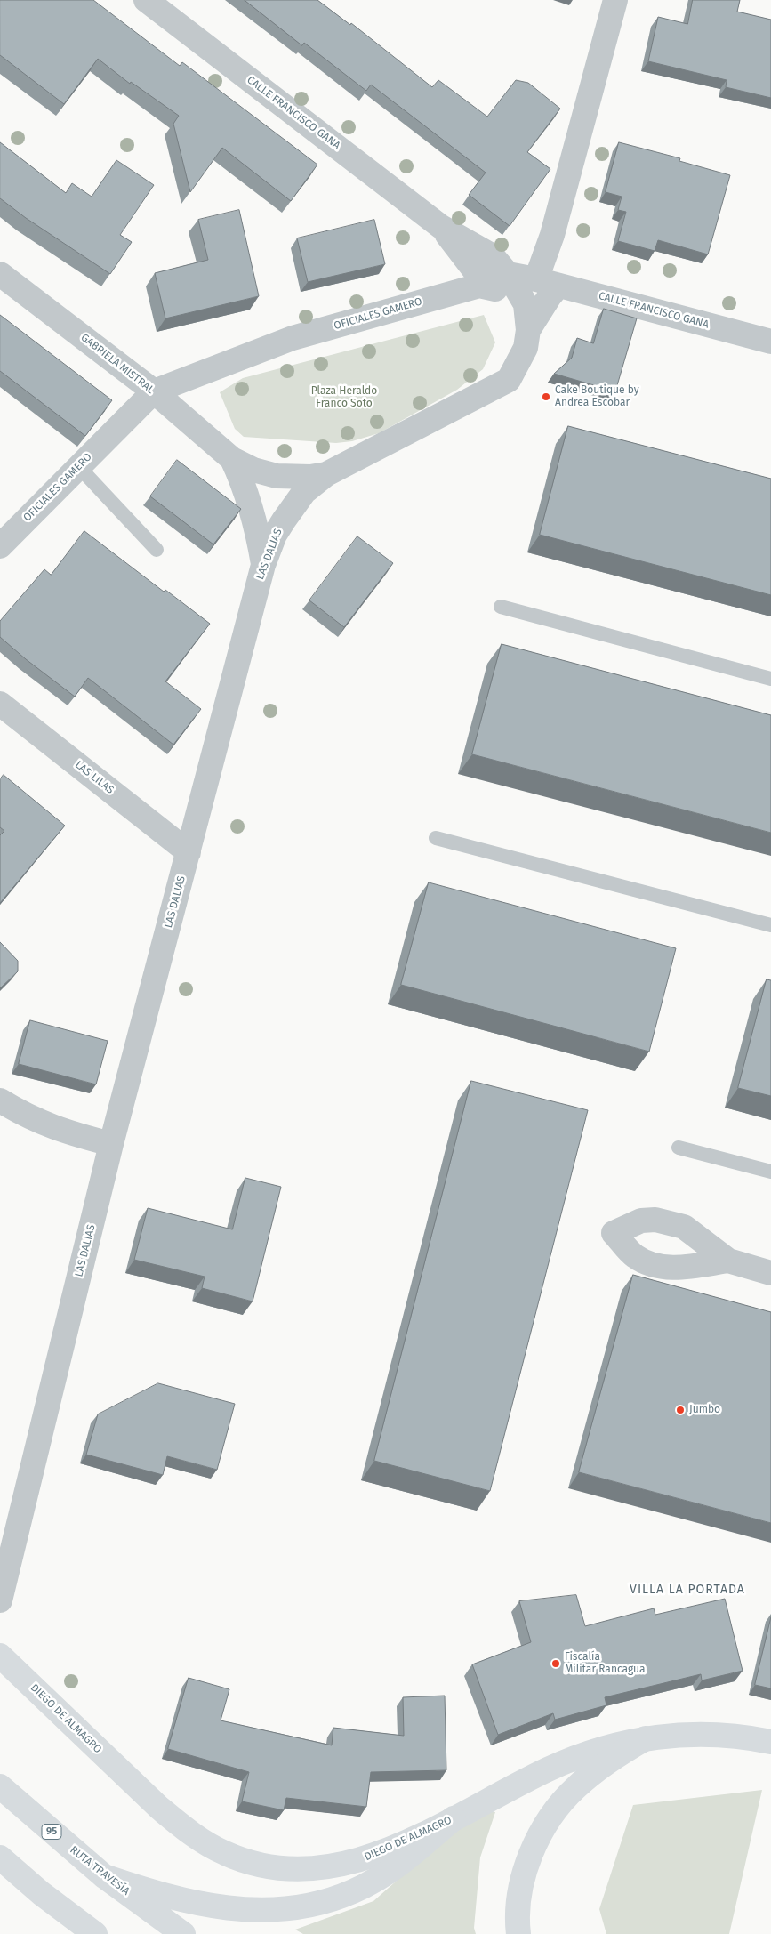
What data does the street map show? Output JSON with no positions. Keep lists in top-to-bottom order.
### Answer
{
  "streets": {
    "main road": ["DIEGO DE ALMAGRO", "95", "RUTA TRAVESÍA"],
    "street": [
      "CALLE FRANCISCO GANA",
      "OFICIALES GAMERO",
      "GABRIELA MISTRAL",
      "LAS DALIAS",
      "LAS LILAS"
    ]
  },
  "crossings": [
    ["CALLE FRANCISCO GANA", "OFICIALES GAMERO"],
    ["CALLE FRANCISCO GANA", "LAS DALIAS"],
    ["OFICIALES GAMERO", "GABRIELA MISTRAL"],
    ["OFICIALES GAMERO", "LAS DALIAS"],
    ["GABRIELA MISTRAL", "LAS DALIAS"],
    ["LAS DALIAS", "LAS LILAS"]
  ],
  "districts": ["VILLA LA PORTADA"],
  "parks": ["Plaza Heraldo Franco Soto"],
  "places": ["Cake Boutique by Andrea Escobar", "Jumbo", "Fiscalía Militar Rancagua"]
}
